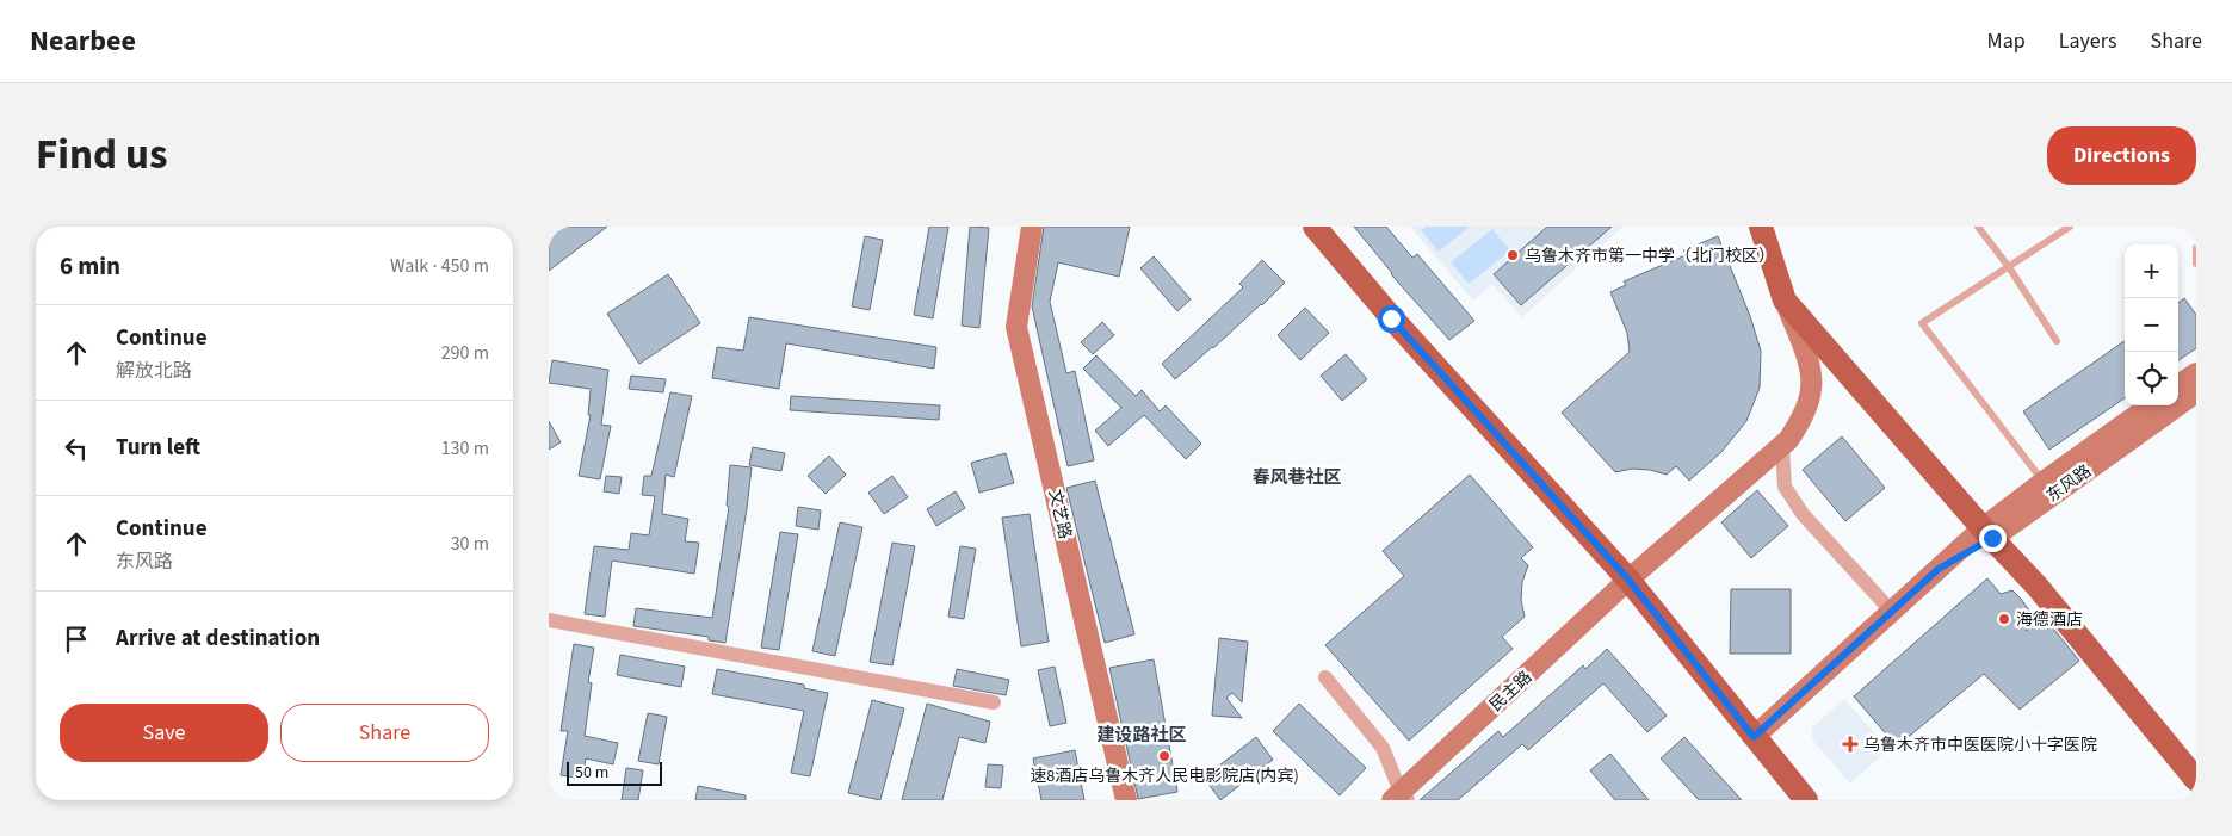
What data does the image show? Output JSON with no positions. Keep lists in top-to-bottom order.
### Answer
{
  "streets": {
    "main road": ["东风路", "文艺路", "民主路"]
  },
  "districts": ["春风巷社区", "建设路社区"],
  "places": {
    "other": ["乌鲁木齐市第一中学（北门校区）", "海德酒店", "速8酒店乌鲁木齐人民电影院店(内宾)"],
    "health": ["乌鲁木齐市中医医院小十字医院"]
  },
  "scale_bar": "50 m",
  "page": {
    "header": "Nearbee",
    "nav": ["Map", "Layers", "Share"],
    "title": "Find us",
    "buttons": [
      "Directions",
      ["Save", "Share"]
    ],
    "heading": ["6 min", "Walk · 450 m"],
    "map_buttons": ["+", "−"],
    "list": [
      ["Continue", "解放北路", "290 m"],
      ["Turn left", "130 m"],
      ["Continue", "东风路", "30 m"],
      "Arrive at destination"
    ],
    "scale": "50 m"
  }
}
